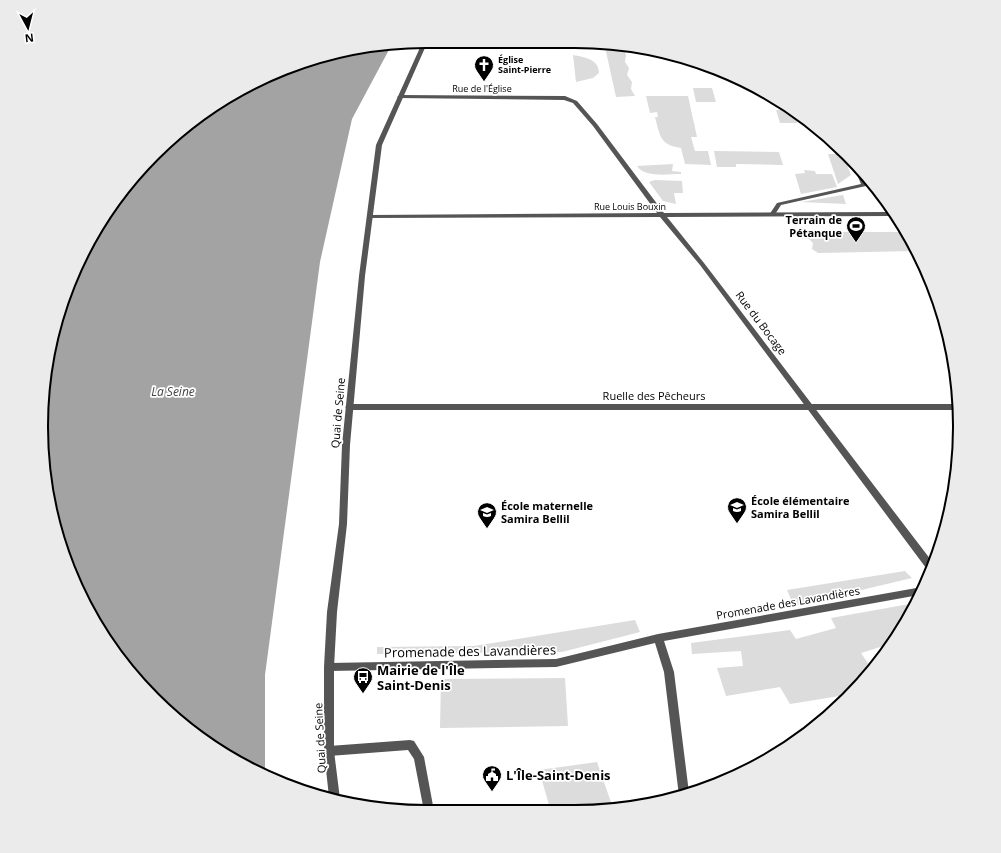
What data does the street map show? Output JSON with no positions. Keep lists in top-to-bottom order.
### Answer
{
  "streets": {
    "street": [
      "Rue de l'Église",
      "Rue Louis Bouxin",
      "Rue du Bocage",
      "Ruelle des Pêcheurs",
      "Quai de Seine",
      "Promenade des Lavandières"
    ]
  },
  "crossings": [
    ["Rue de l'Église", "Rue du Bocage"],
    ["Rue de l'Église", "Quai de Seine"],
    ["Rue Louis Bouxin", "Rue du Bocage"],
    ["Rue Louis Bouxin", "Quai de Seine"],
    ["Rue du Bocage", "Ruelle des Pêcheurs"],
    ["Ruelle des Pêcheurs", "Quai de Seine"],
    ["Quai de Seine", "Promenade des Lavandières"]
  ],
  "water": ["La Seine"],
  "places": {
    "church": ["Église Saint-Pierre"],
    "sports": ["Terrain de Pétanque"],
    "school or university": ["École élémentaire Samira Bellil", "École maternelle Samira Bellil"],
    "bus stop": ["Mairie de l'Île Saint-Denis"],
    "public building": ["L'Île-Saint-Denis"]
  },
  "north": "bottom"
}
